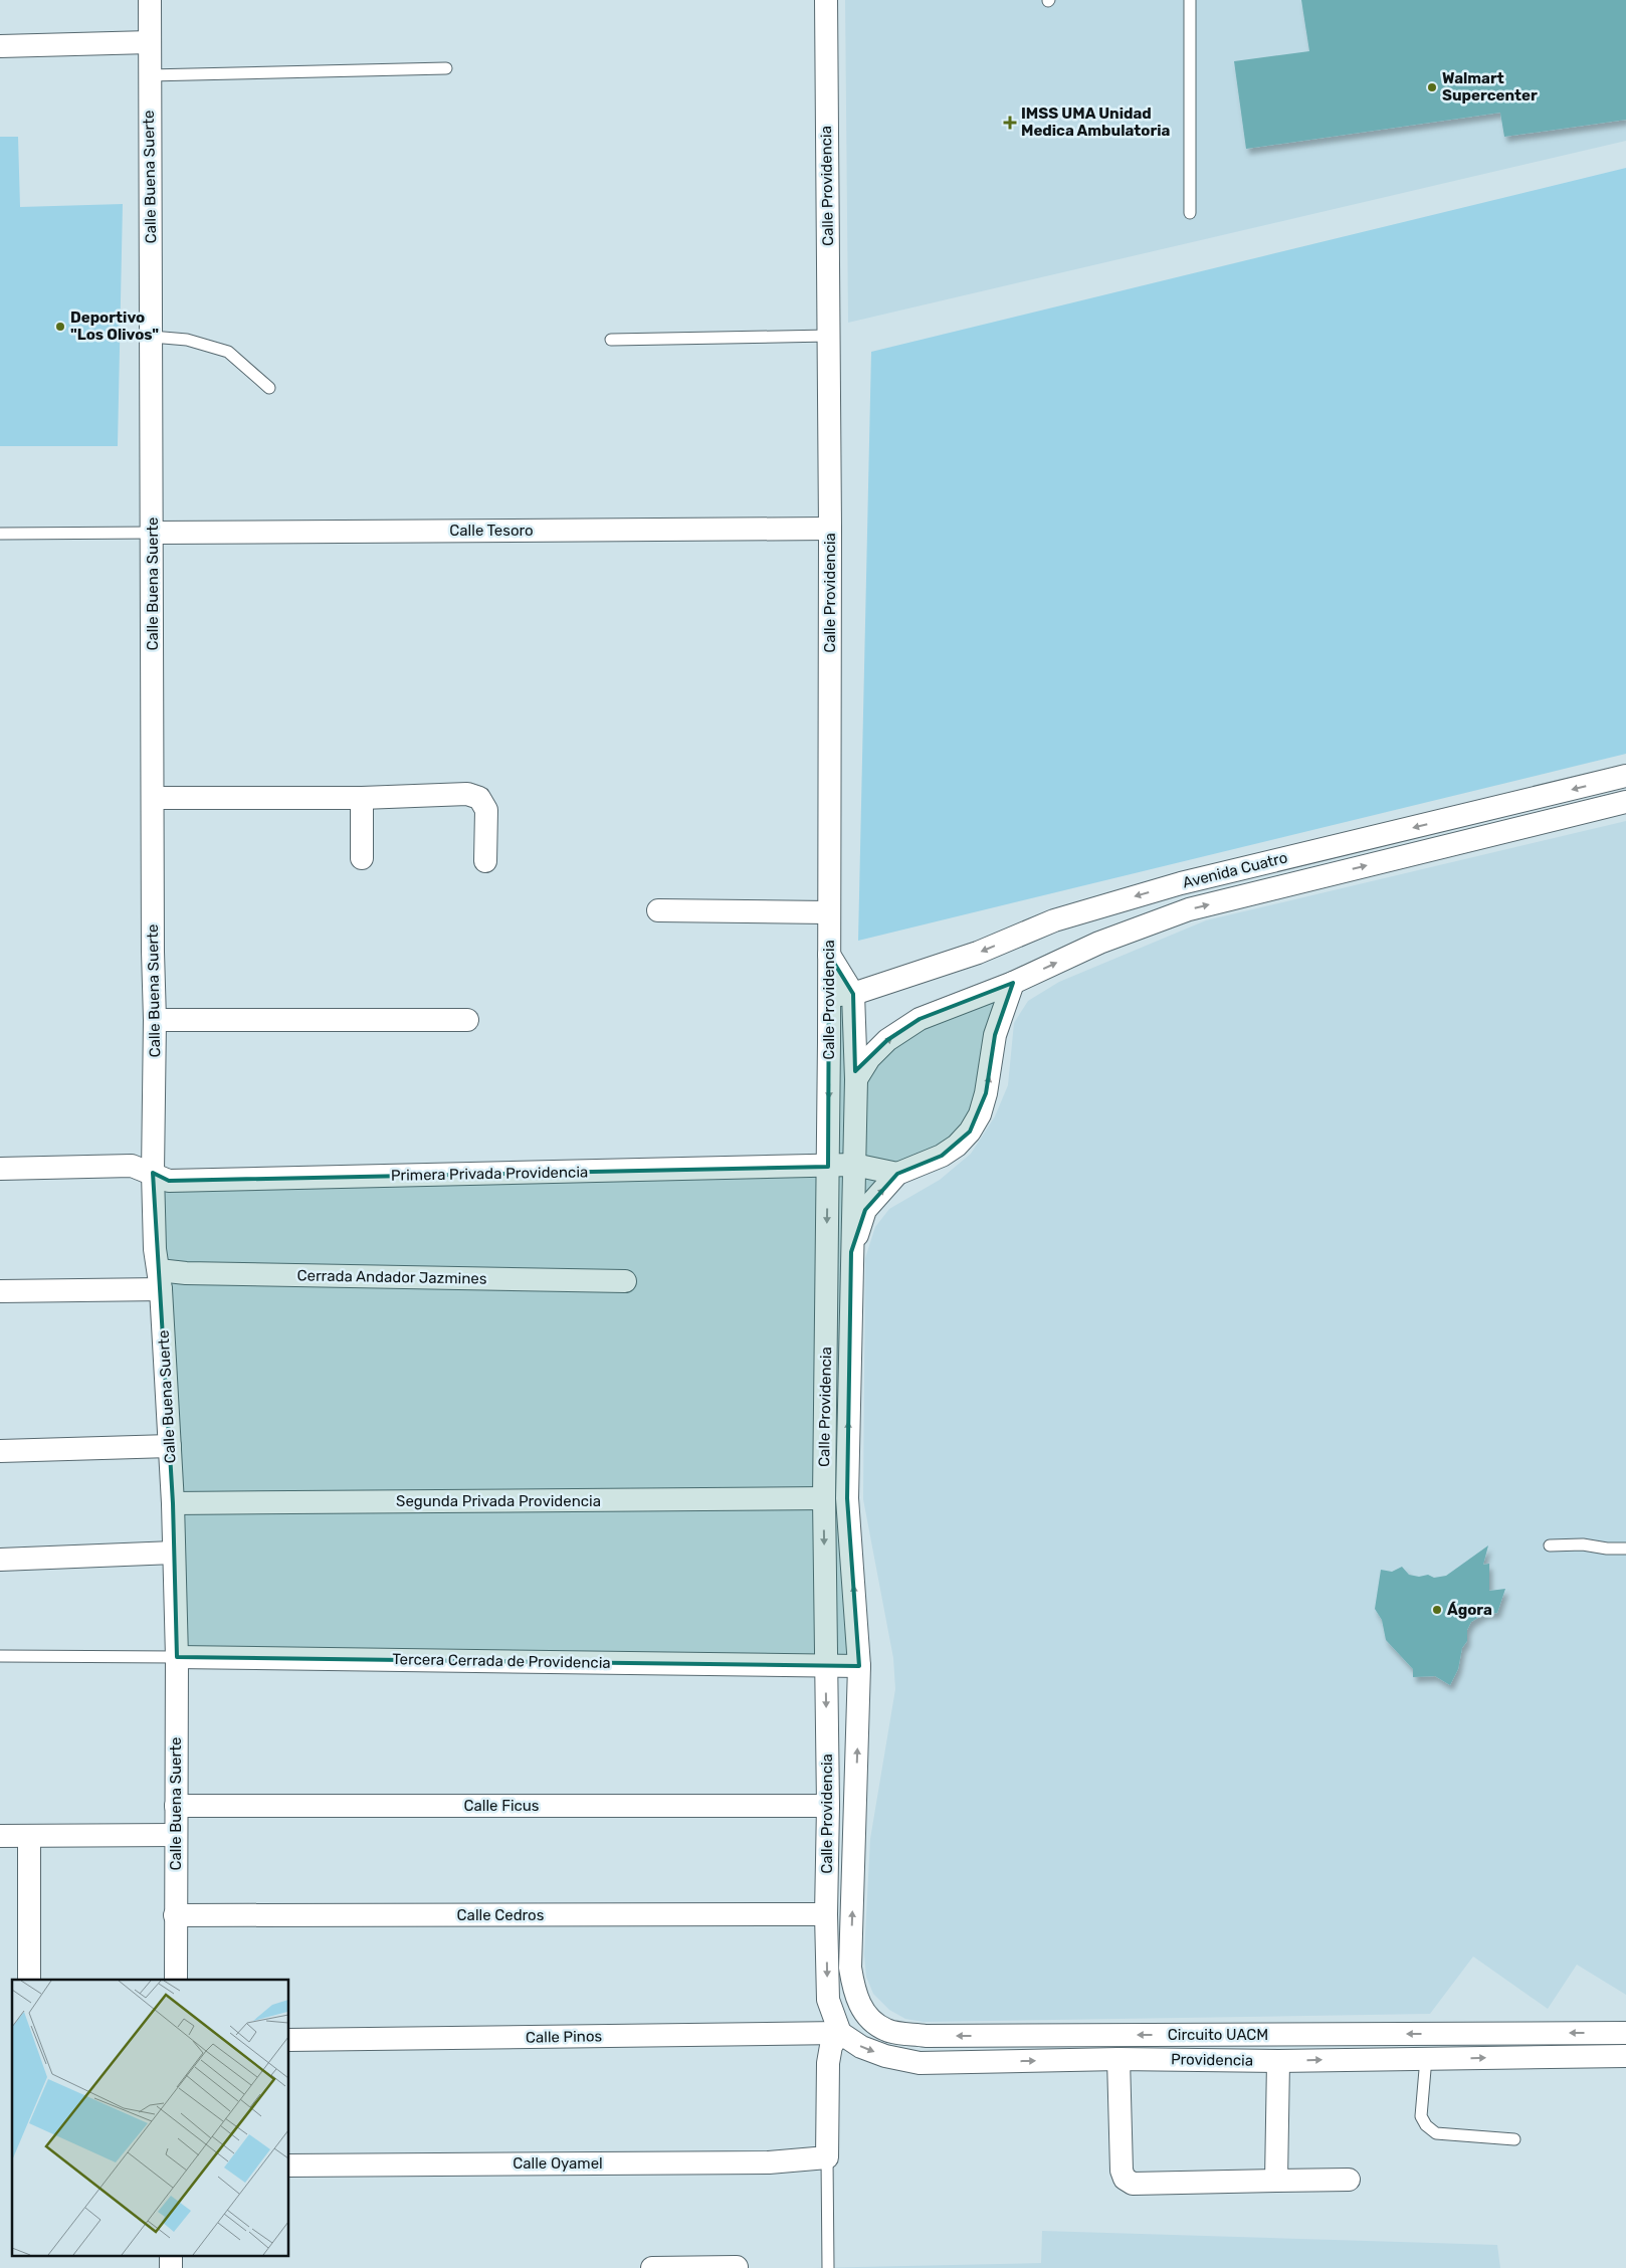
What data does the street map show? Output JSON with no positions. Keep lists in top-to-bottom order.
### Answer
{
  "streets": {
    "street": [
      "Calle Buena Suerte",
      "Calle Providencia",
      "Calle Tesoro",
      "Avenida Cuatro",
      "Primera Privada Providencia",
      "Cerrada Andador Jazmines",
      "Segunda Privada Providencia",
      "Tercera Cerrada de Providencia",
      "Calle Ficus",
      "Calle Cedros",
      "Circuito UACM",
      "Calle Pinos",
      "Providencia",
      "Calle Oyamel"
    ]
  },
  "crossings": [
    ["Calle Buena Suerte", "Calle Tesoro"],
    ["Calle Buena Suerte", "Primera Privada Providencia"],
    ["Calle Buena Suerte", "Cerrada Andador Jazmines"],
    ["Calle Buena Suerte", "Segunda Privada Providencia"],
    ["Calle Buena Suerte", "Tercera Cerrada de Providencia"],
    ["Calle Buena Suerte", "Calle Ficus"],
    ["Calle Buena Suerte", "Calle Cedros"],
    ["Calle Providencia", "Calle Tesoro"],
    ["Calle Providencia", "Avenida Cuatro"],
    ["Calle Providencia", "Primera Privada Providencia"],
    ["Calle Providencia", "Segunda Privada Providencia"],
    ["Calle Providencia", "Tercera Cerrada de Providencia"],
    ["Calle Providencia", "Calle Ficus"],
    ["Calle Providencia", "Calle Cedros"],
    ["Calle Providencia", "Circuito UACM"],
    ["Calle Providencia", "Calle Pinos"],
    ["Calle Providencia", "Providencia"],
    ["Calle Pinos", "Providencia"]
  ],
  "one_way": ["Circuito UACM", "Providencia"],
  "places": {
    "other": ["Walmart Supercenter", "Deportivo \"Los Olivos\"", "Ágora"],
    "health": ["IMSS UMA Unidad Medica Ambulatoria"]
  }
}
